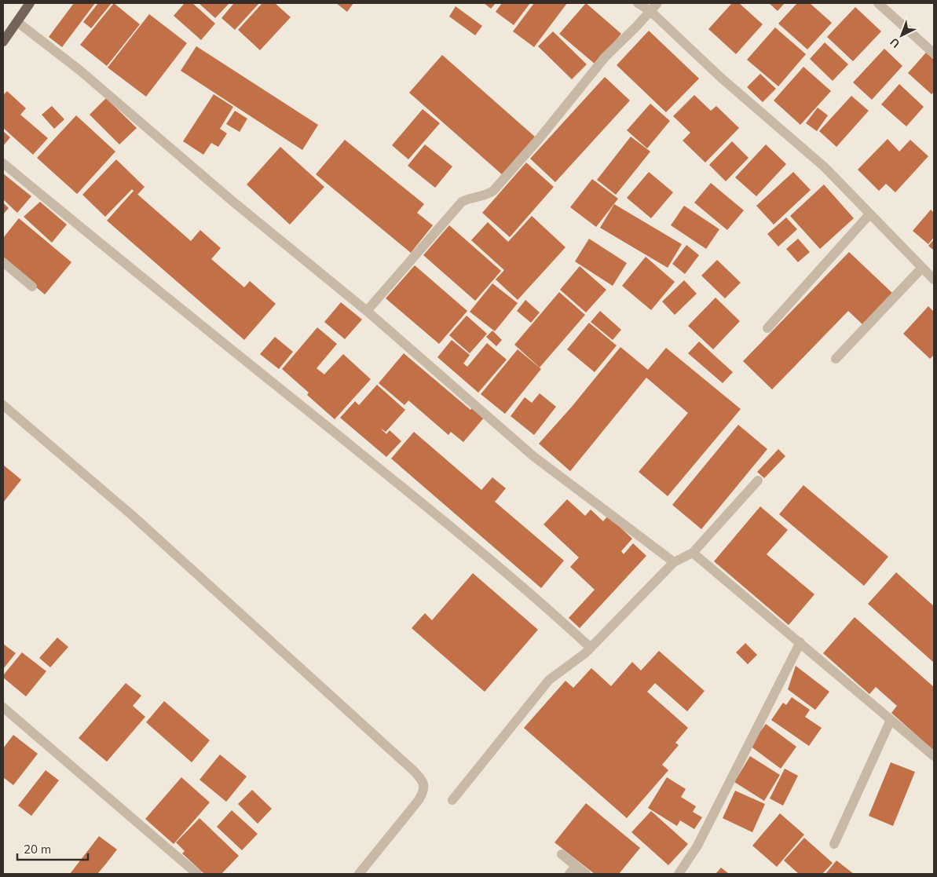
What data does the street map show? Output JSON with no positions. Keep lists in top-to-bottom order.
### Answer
{
  "scale_bar": "20 m",
  "north": "bottom left"
}
